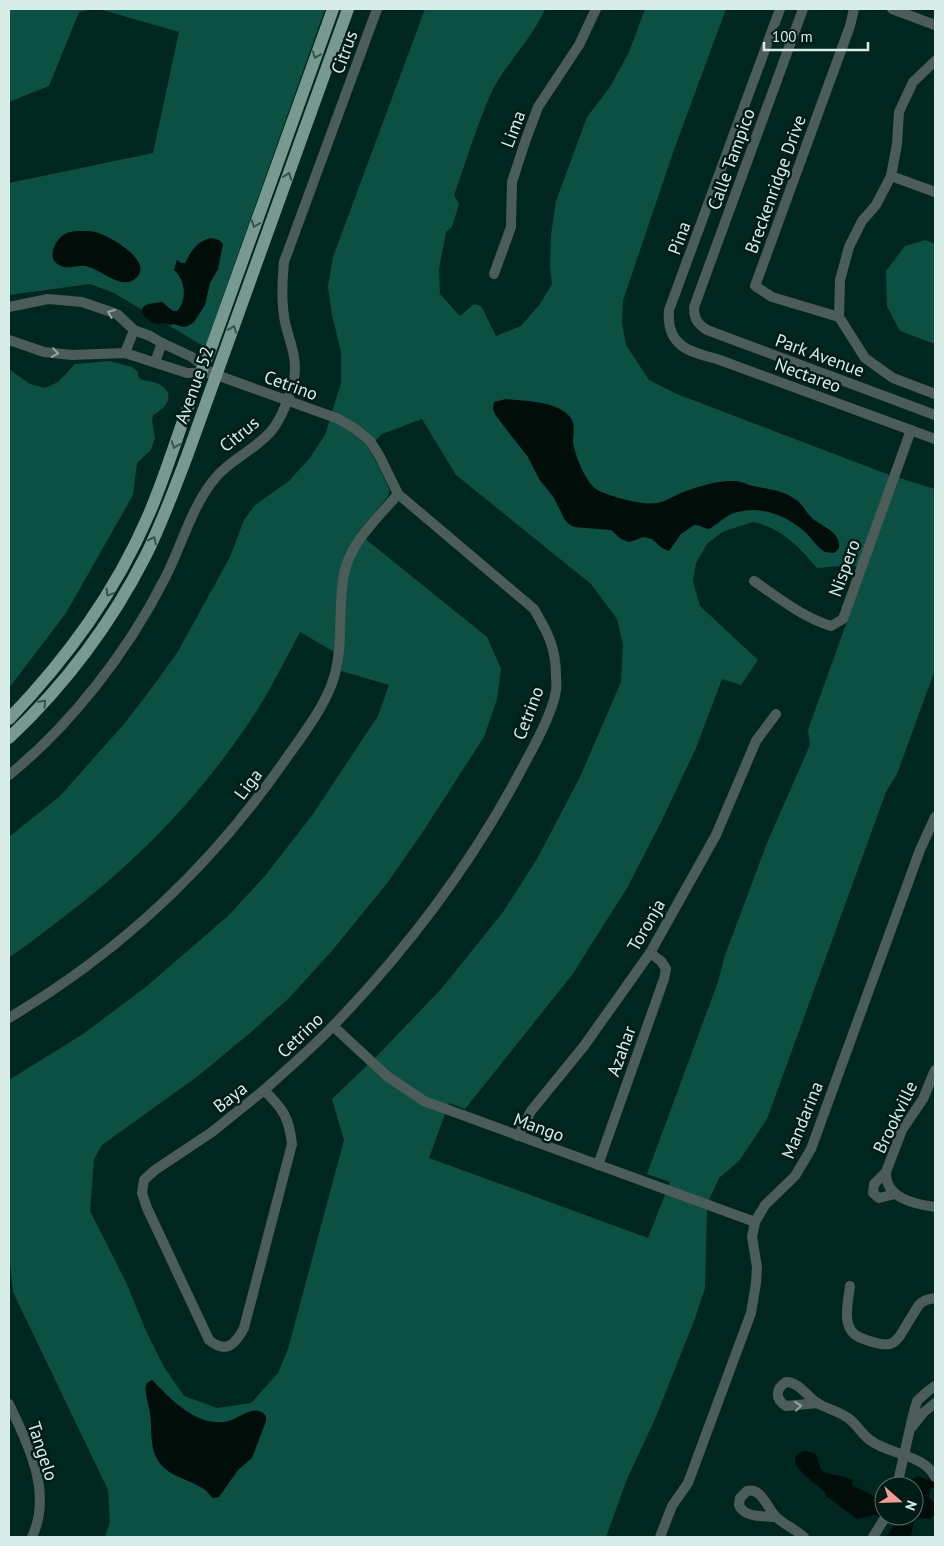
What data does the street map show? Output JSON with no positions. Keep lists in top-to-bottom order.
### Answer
{
  "streets": {
    "main road": ["Avenue 52"],
    "street": [
      "Citrus",
      "Lima",
      "Calle Tampico",
      "Breckenridge Drive",
      "Pina",
      "Park Avenue",
      "Nectareo",
      "Cetrino",
      "Nispero",
      "Liga",
      "Toronja",
      "Azahar",
      "Baya",
      "Brookville",
      "Mandarina",
      "Mango",
      "Tangelo"
    ]
  },
  "crossings": [
    ["Citrus", "Cetrino"],
    ["Calle Tampico", "Park Avenue"],
    ["Pina", "Nectareo"],
    ["Nectareo", "Nispero"],
    ["Avenue 52", "Cetrino"],
    ["Cetrino", "Liga"],
    ["Cetrino", "Baya"],
    ["Cetrino", "Mango"],
    ["Toronja", "Azahar"],
    ["Toronja", "Mango"],
    ["Azahar", "Mango"],
    ["Mandarina", "Mango"]
  ],
  "scale_bar": "100 m",
  "north": "right"
}
